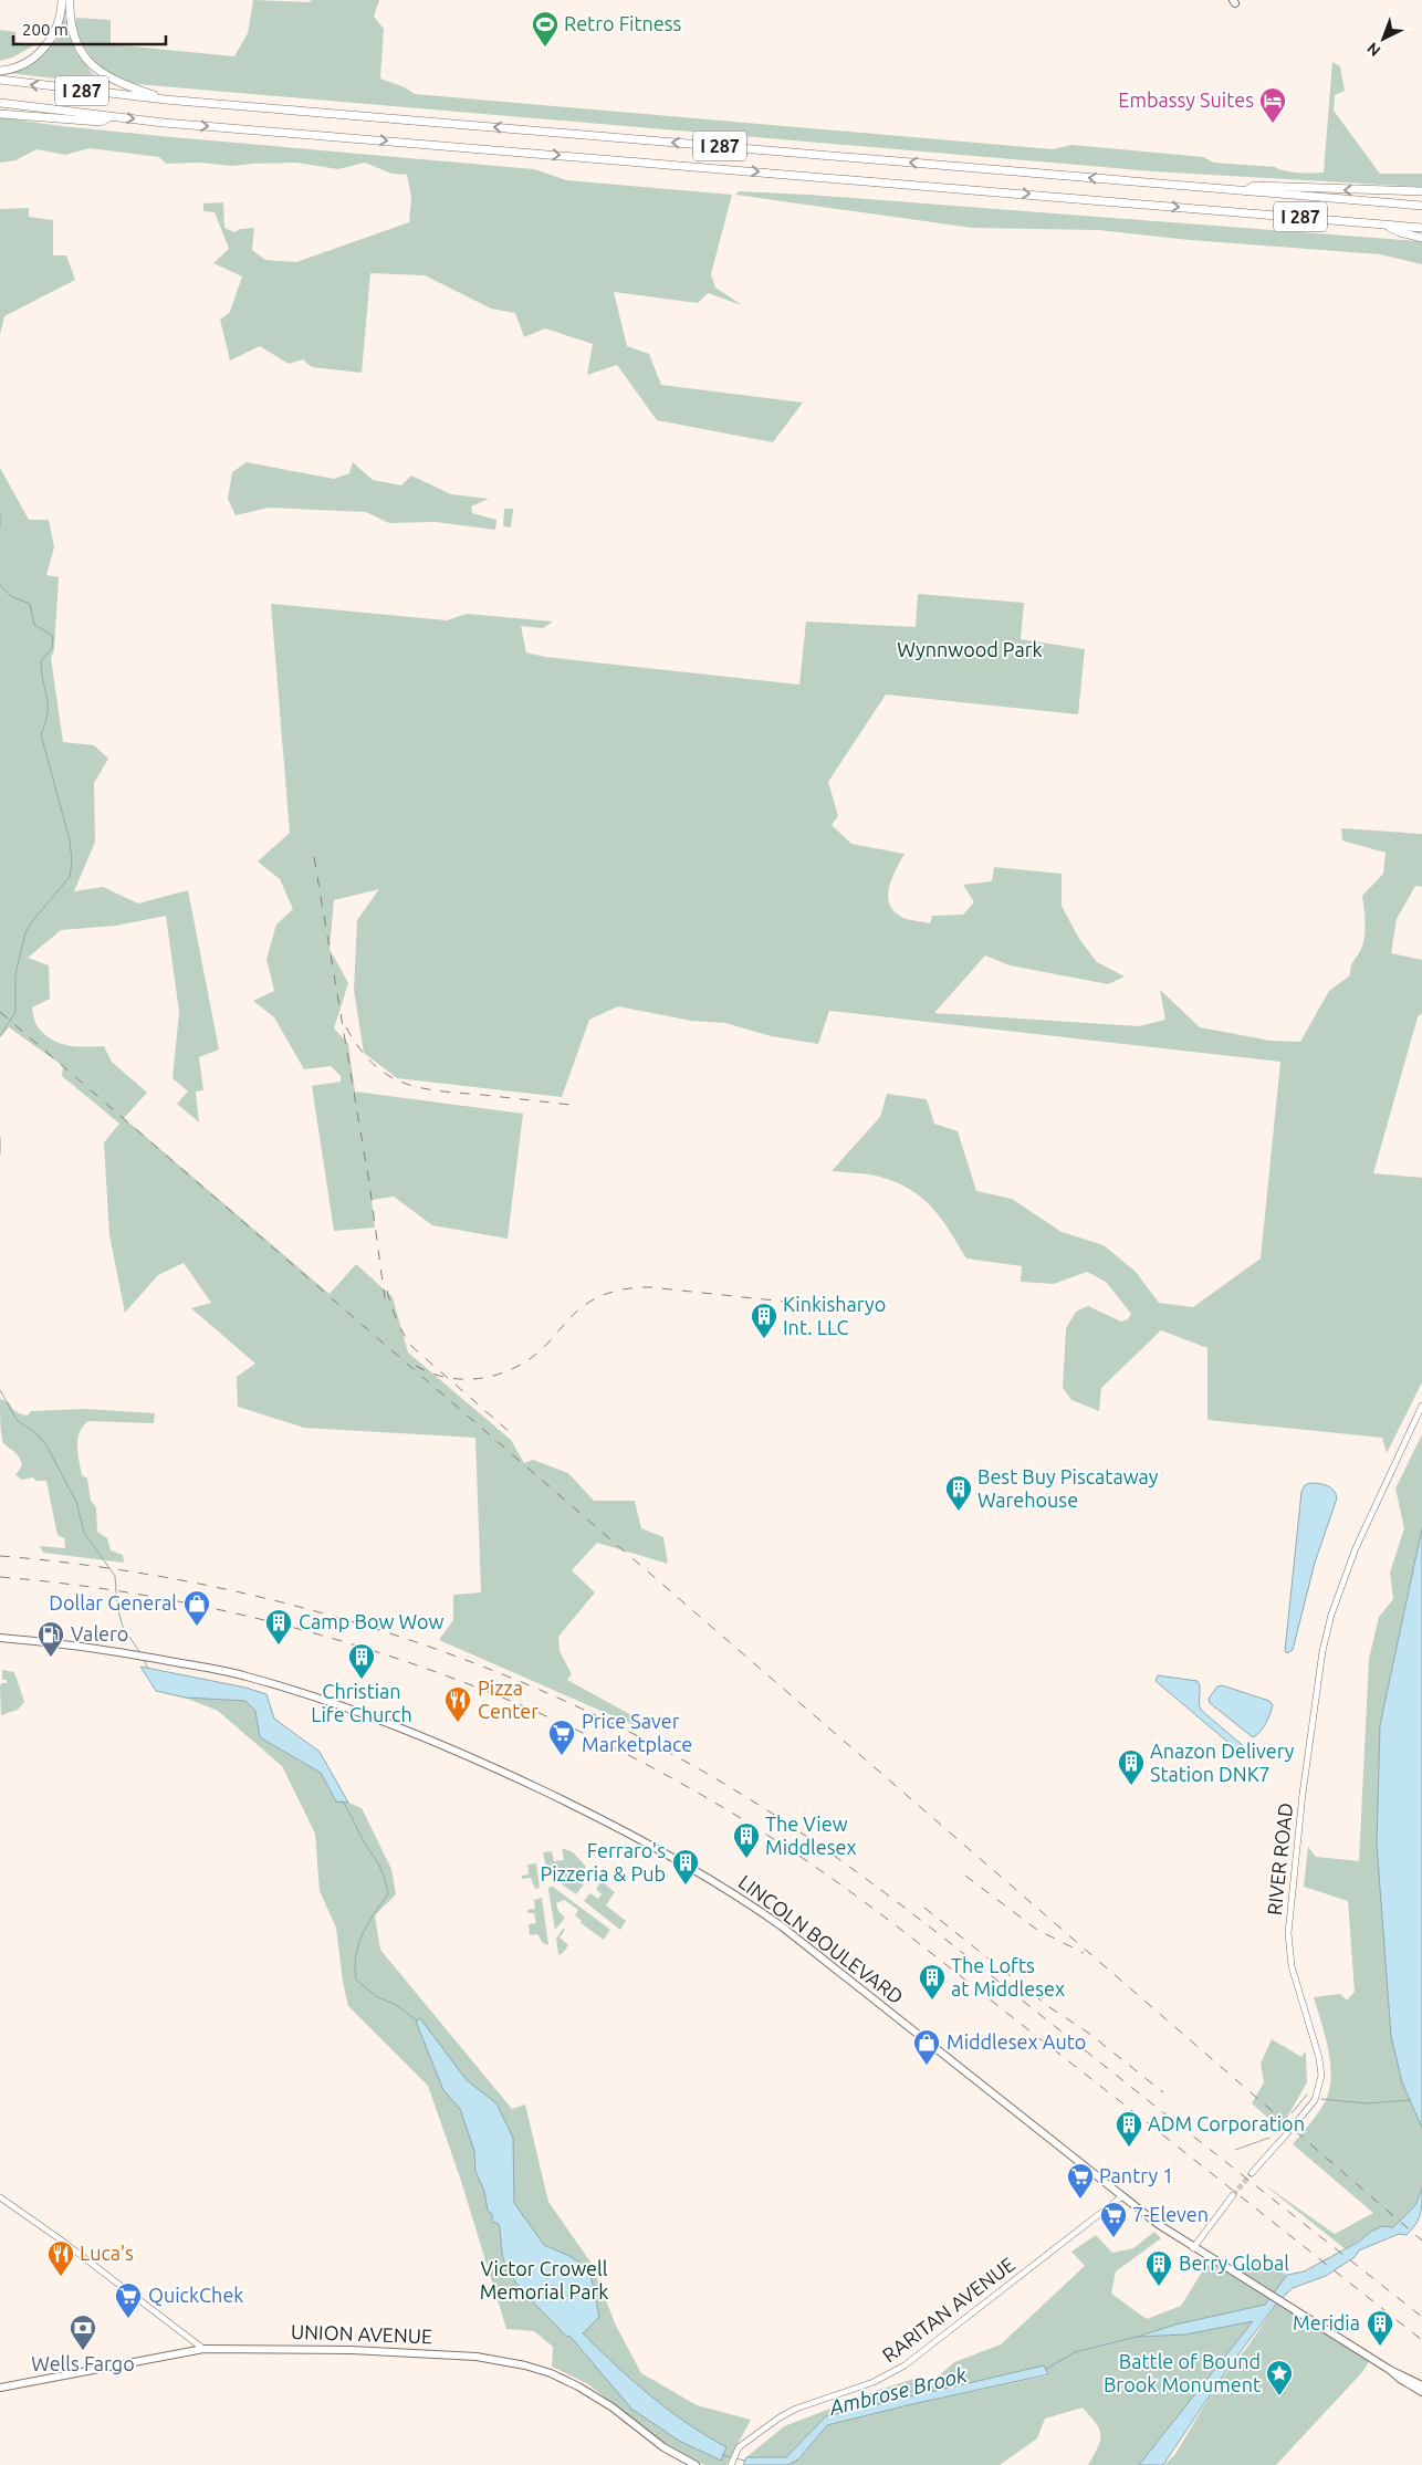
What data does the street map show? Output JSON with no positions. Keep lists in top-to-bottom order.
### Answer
{
  "streets": {
    "highway": ["I 287"],
    "main road": ["LINCOLN BOULEVARD", "UNION AVENUE"],
    "street": ["RIVER ROAD", "RARITAN AVENUE"]
  },
  "crossings": [
    ["LINCOLN BOULEVARD", "RARITAN AVENUE"]
  ],
  "water": ["Ambrose Brook"],
  "parks": ["Wynnwood Park", "Victor Crowell Memorial Park"],
  "places": {
    "sports": ["Retro Fitness"],
    "hotel": ["Embassy Suites"],
    "building": [
      "Kinkisharyo Int. LLC",
      "Best Buy Piscataway Warehouse",
      "Camp Bow Wow",
      "Christian Life Church",
      "Anazon Delivery Station DNK7",
      "The View Middlesex",
      "Ferraro's Pizzeria & Pub",
      "The Lofts at Middlesex",
      "ADM Corporation",
      "Berry Global",
      "Meridia"
    ],
    "shop": ["Dollar General", "Middlesex Auto"],
    "fuel station": ["Valero"],
    "restaurant": ["Pizza Center", "Luca's"],
    "supermarket": [
      "Price Saver Marketplace",
      "Pantry 1",
      "7-Eleven",
      "QuickChek"
    ],
    "bank": ["Wells Fargo"],
    "place": ["Battle of Bound Brook Monument"]
  },
  "scale_bar": "200 m",
  "north": "bottom left"
}
